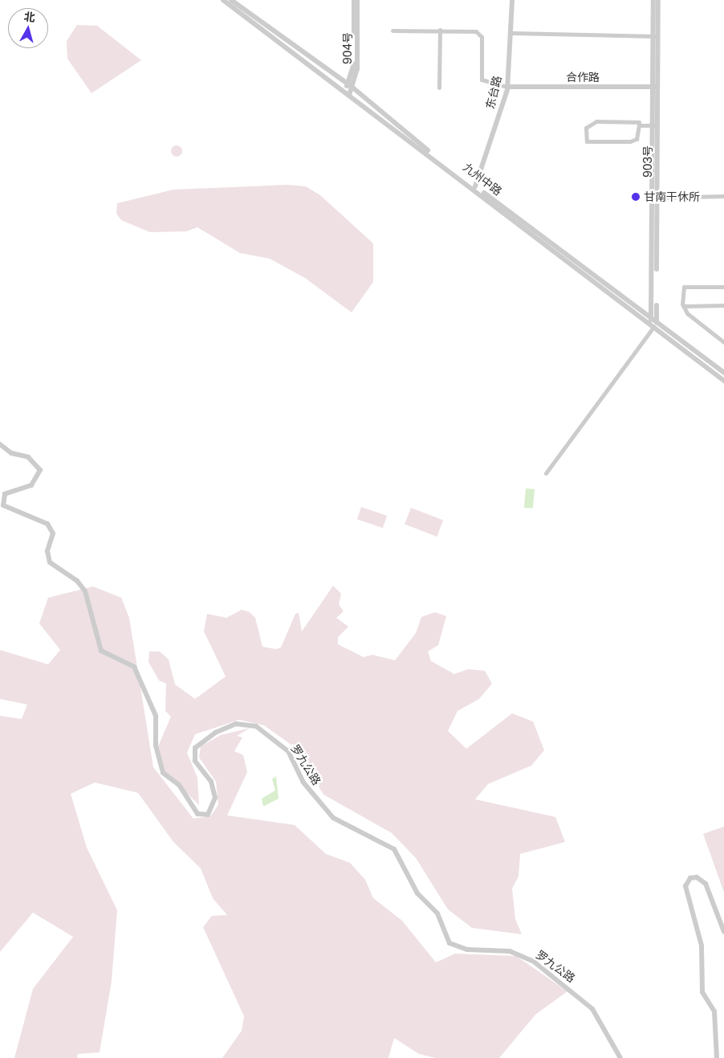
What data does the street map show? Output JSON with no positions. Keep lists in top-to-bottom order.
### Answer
{
  "streets": {
    "street": [
      "904号",
      "合作路",
      "东台路",
      "903号",
      "九州中路",
      "罗九公路"
    ]
  },
  "crossings": [
    ["904号", "九州中路"],
    ["合作路", "东台路"],
    ["合作路", "903号"],
    ["东台路", "九州中路"],
    ["903号", "九州中路"]
  ],
  "places": ["甘南干休所"],
  "north": "top"
}
